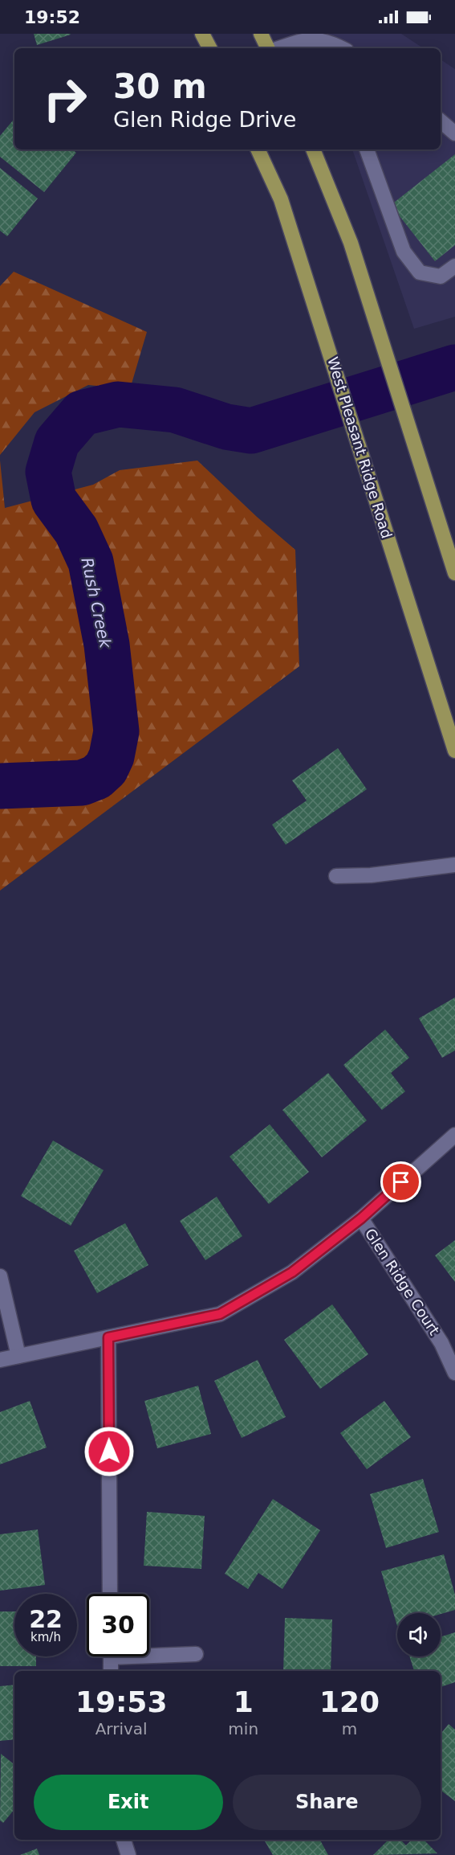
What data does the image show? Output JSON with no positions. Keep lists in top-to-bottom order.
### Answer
{
  "streets": {
    "main road": ["West Pleasant Ridge Road"],
    "street": ["Glen Ridge Court"]
  },
  "water": ["Rush Creek"],
  "page": {
    "status": "19:52",
    "turn": ["30 m", "Glen Ridge Drive"],
    "speed": "22 km/h",
    "limit": "30",
    "eta": [
      "19:53",
      "Arrival",
      "1",
      "min",
      "120",
      "m"
    ],
    "buttons": ["Exit", "Share"]
  }
}
